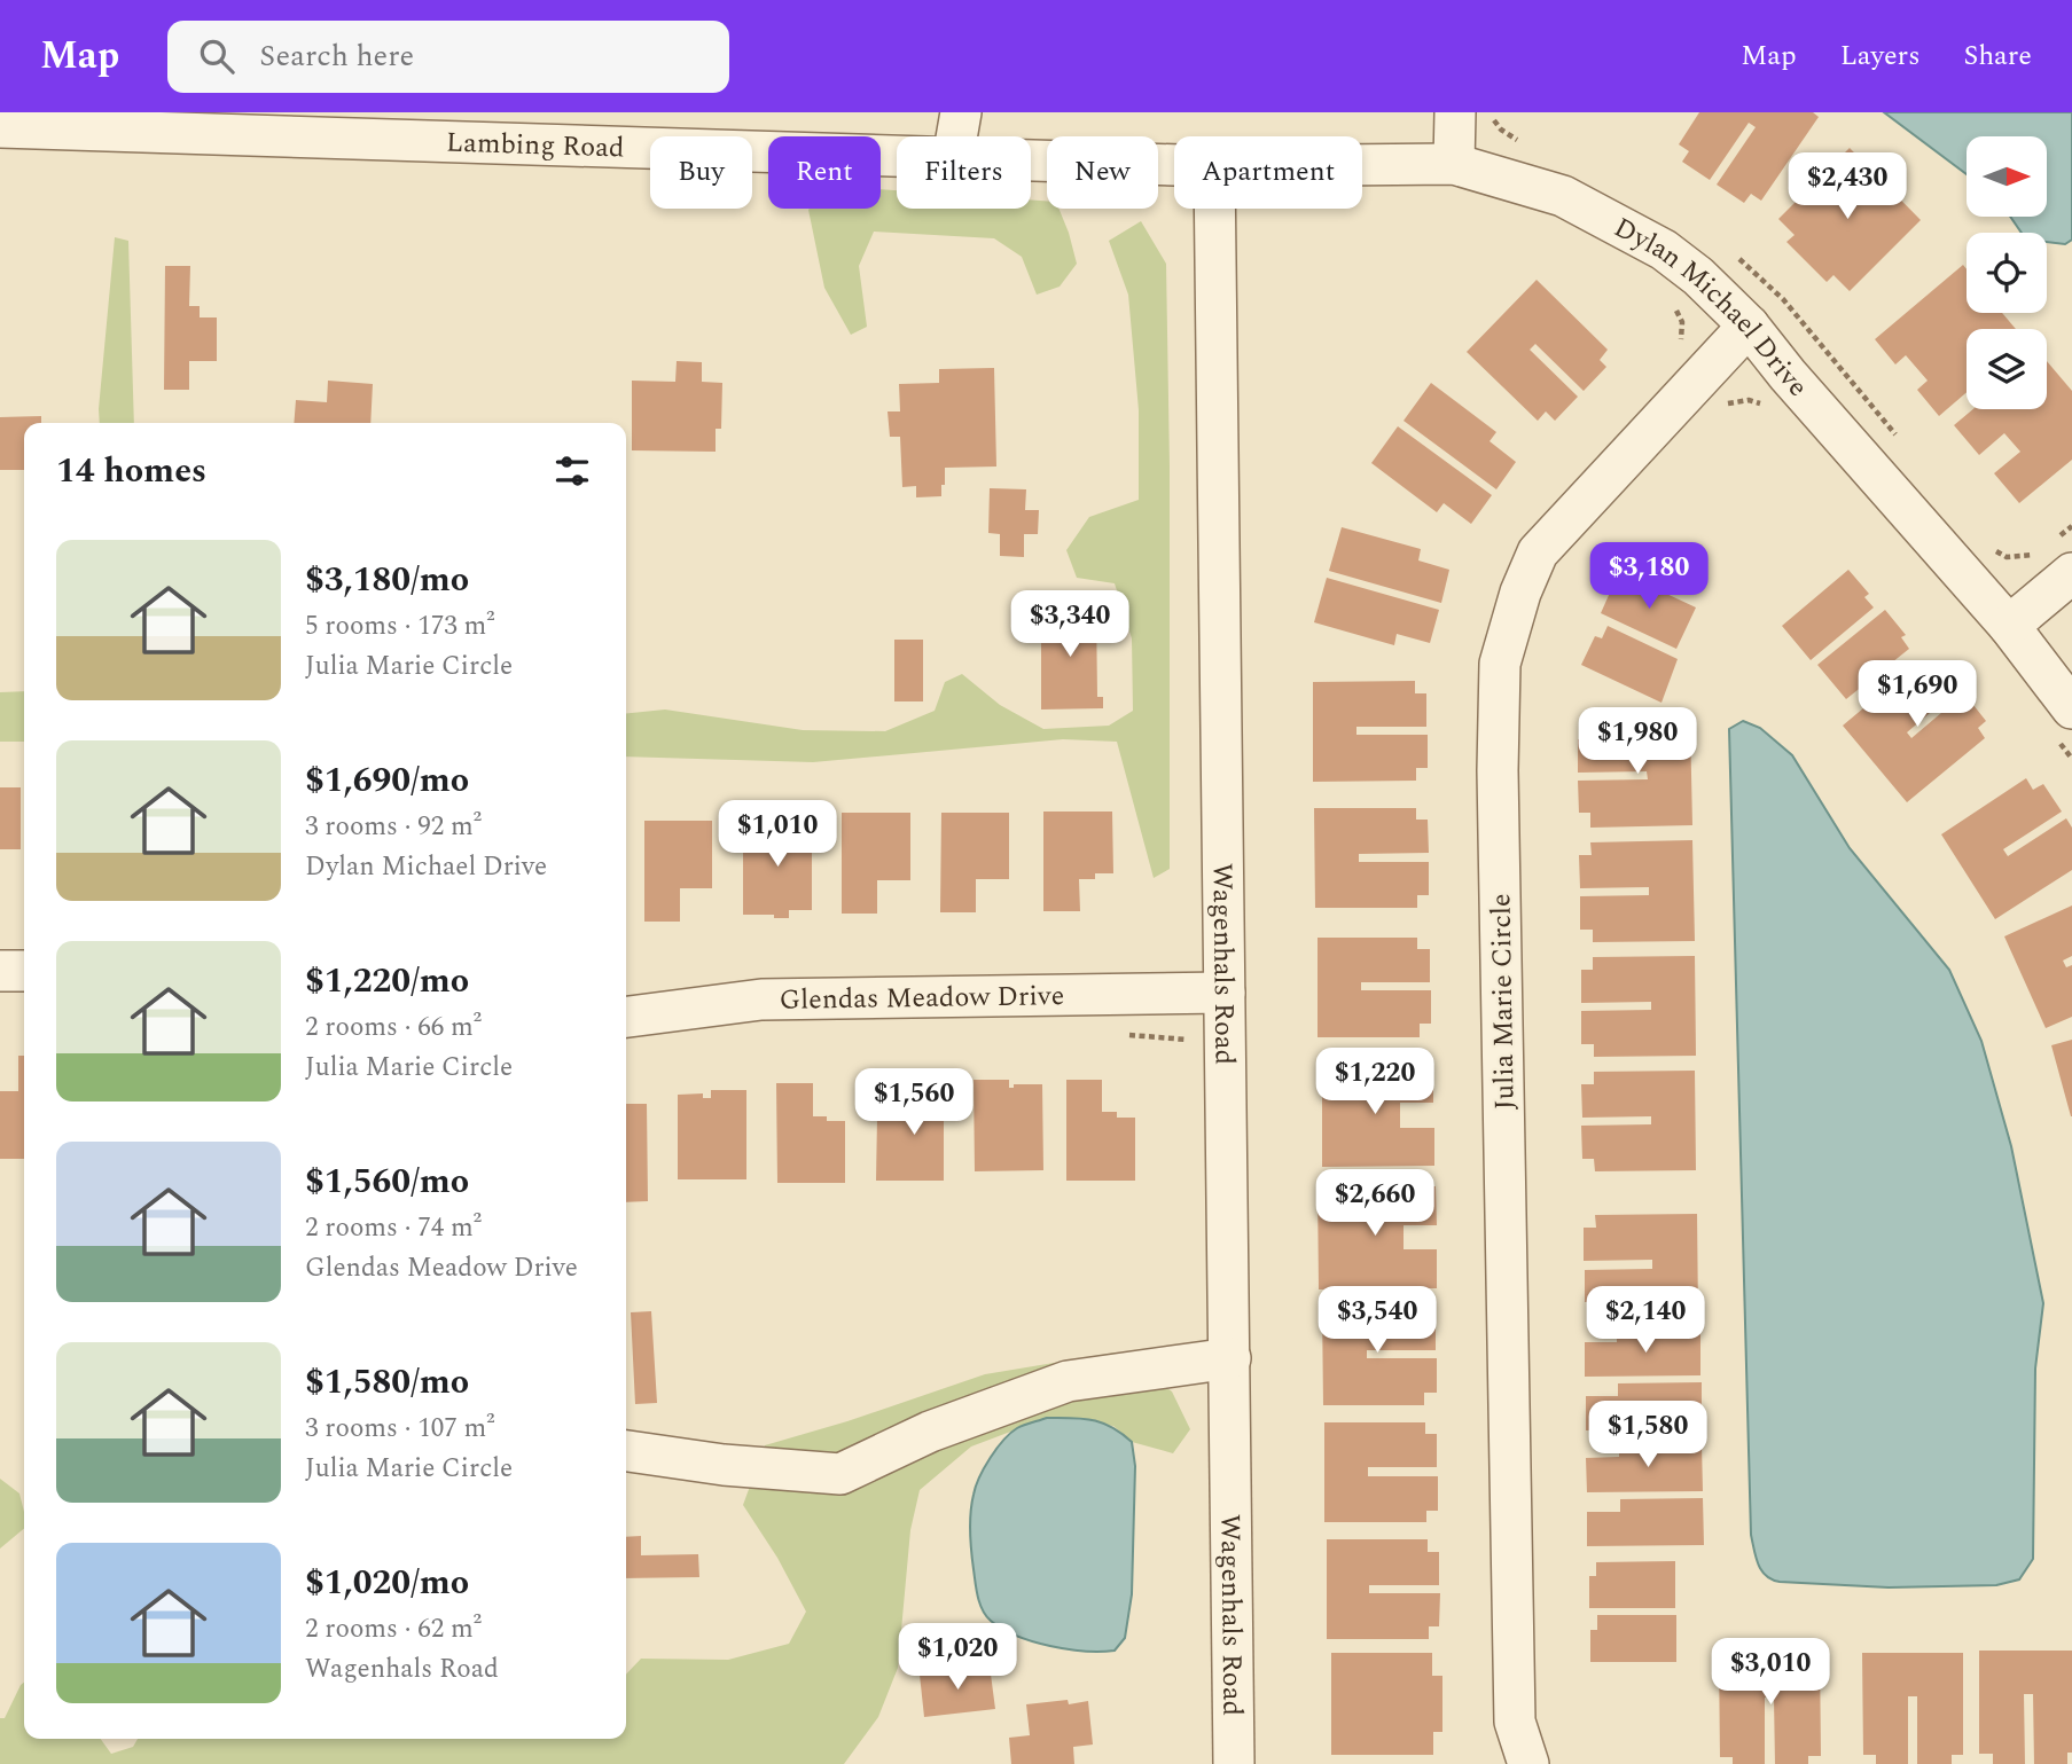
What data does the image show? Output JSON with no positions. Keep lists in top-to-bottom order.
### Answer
{
  "streets": {
    "street": [
      "Lambing Road",
      "Dylan Michael Drive",
      "Wagenhals Road",
      "Glendas Meadow Drive",
      "Julia Marie Circle"
    ]
  },
  "crossings": [
    ["Dylan Michael Drive", "Julia Marie Circle"],
    ["Wagenhals Road", "Glendas Meadow Drive"]
  ],
  "north": "right",
  "page": {
    "header": "Map",
    "search": "Search here",
    "nav": ["Map", "Layers", "Share"],
    "chip": [
      "Buy",
      "Rent",
      "Filters",
      "New",
      "Apartment"
    ],
    "price": [
      "$2,430",
      "$3,180",
      "$3,340",
      "$1,690",
      "$1,980",
      "$1,010",
      "$1,220",
      "$1,560",
      "$2,660",
      "$3,540",
      "$2,140",
      "$1,580",
      "$1,020",
      "$3,010"
    ],
    "heading": "14 homes",
    "list": [
      {
        "name": "$3,180/mo",
        "note": "5 rooms · 173 m² · Julia Marie Circle"
      },
      {
        "name": "$1,690/mo",
        "note": "3 rooms · 92 m² · Dylan Michael Drive"
      },
      {
        "name": "$1,220/mo",
        "note": "2 rooms · 66 m² · Julia Marie Circle"
      },
      {
        "name": "$1,560/mo",
        "note": "2 rooms · 74 m² · Glendas Meadow Drive"
      },
      {
        "name": "$1,580/mo",
        "note": "3 rooms · 107 m² · Julia Marie Circle"
      },
      {
        "name": "$1,020/mo",
        "note": "2 rooms · 62 m² · Wagenhals Road"
      }
    ]
  }
}
